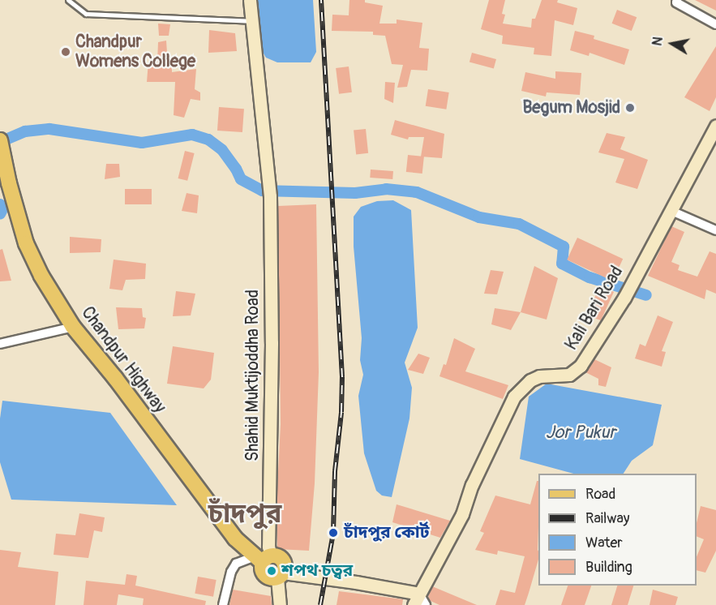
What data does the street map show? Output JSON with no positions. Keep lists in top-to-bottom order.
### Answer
{
  "streets": {
    "main road": ["Kali Bari Road", "Chandpur Highway", "Shahid Muktijoddha Road"]
  },
  "crossings": [
    ["Chandpur Highway", "Shahid Muktijoddha Road"]
  ],
  "districts": ["চাঁদপুর"],
  "water": ["Jor Pukur"],
  "places": [
    "Chandpur Womens College",
    "Begum Mosjid",
    "চাঁদপুর কোর্ট",
    "শপথ চত্বর"
  ],
  "legend": [
    "Road",
    "Railway",
    "Water",
    "Building"
  ],
  "north": "left"
}
